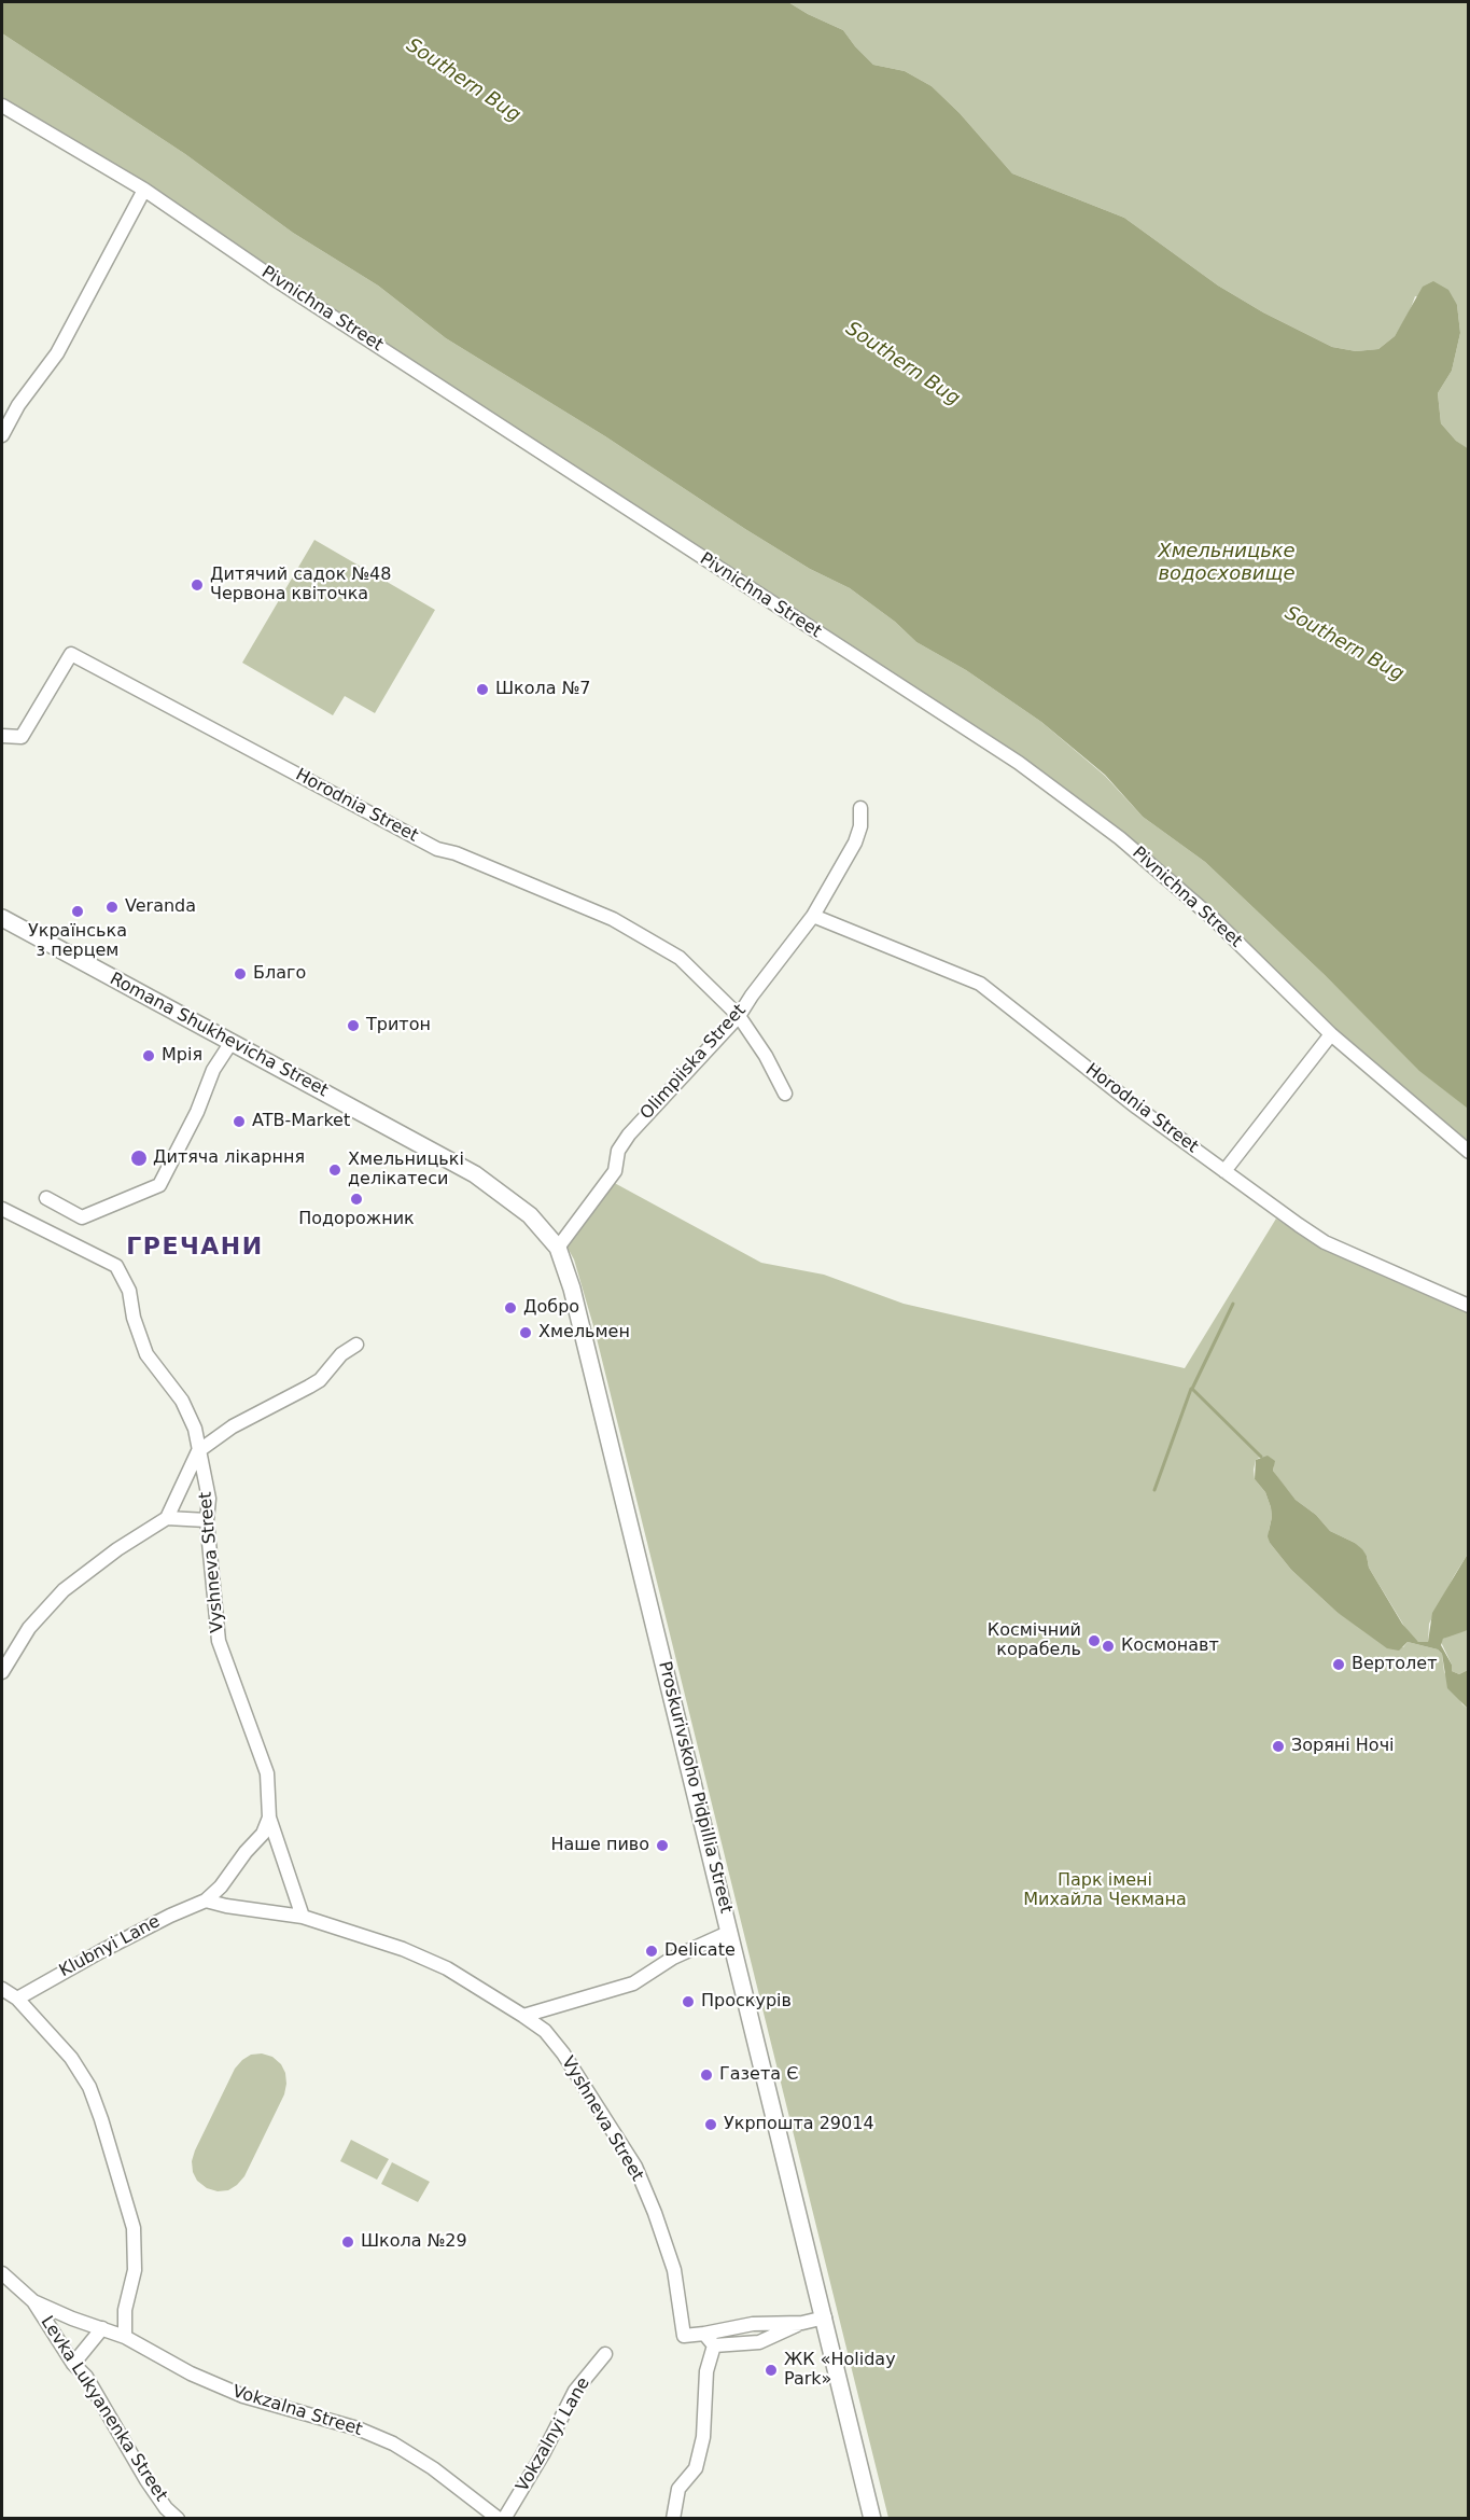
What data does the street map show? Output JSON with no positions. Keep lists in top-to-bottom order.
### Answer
{
  "streets": {
    "main road": ["Romana Shukhevicha Street", "Proskurivskoho Pidpillia Street"],
    "street": [
      "Pivnichna Street",
      "Horodnia Street",
      "Olimpiiska Street",
      "Vyshneva Street",
      "Klubnyi Lane",
      "Levka Lukyanenka Street",
      "Vokzalna Street",
      "Vokzalnyi Lane"
    ]
  },
  "crossings": [
    ["Horodnia Street", "Olimpiiska Street"],
    ["Romana Shukhevicha Street", "Olimpiiska Street"],
    ["Romana Shukhevicha Street", "Proskurivskoho Pidpillia Street"],
    ["Olimpiiska Street", "Proskurivskoho Pidpillia Street"],
    ["Vyshneva Street", "Klubnyi Lane"],
    ["Levka Lukyanenka Street", "Vokzalna Street"]
  ],
  "districts": ["ГРЕЧАНИ"],
  "water": ["Southern Bug", "Хмельницьке водосховище"],
  "parks": ["Парк імені Михайла Чекмана"],
  "places": [
    "Дитячий садок №48 Червона квіточка",
    "Школа №7",
    "Veranda",
    "Українська з перцем",
    "Благо",
    "Тритон",
    "Мрія",
    "ATB-Market",
    "Дитяча лікарння",
    "Хмельницькі делікатеси",
    "Подорожник",
    "Добро",
    "Хмельмен",
    "Космічний корабель",
    "Космонавт",
    "Вертолет",
    "Зоряні Ночі",
    "Наше пиво",
    "Delicate",
    "Проскурів",
    "Газета Є",
    "Укрпошта 29014",
    "Школа №29",
    "ЖК «Holiday Park»"
  ]
}
